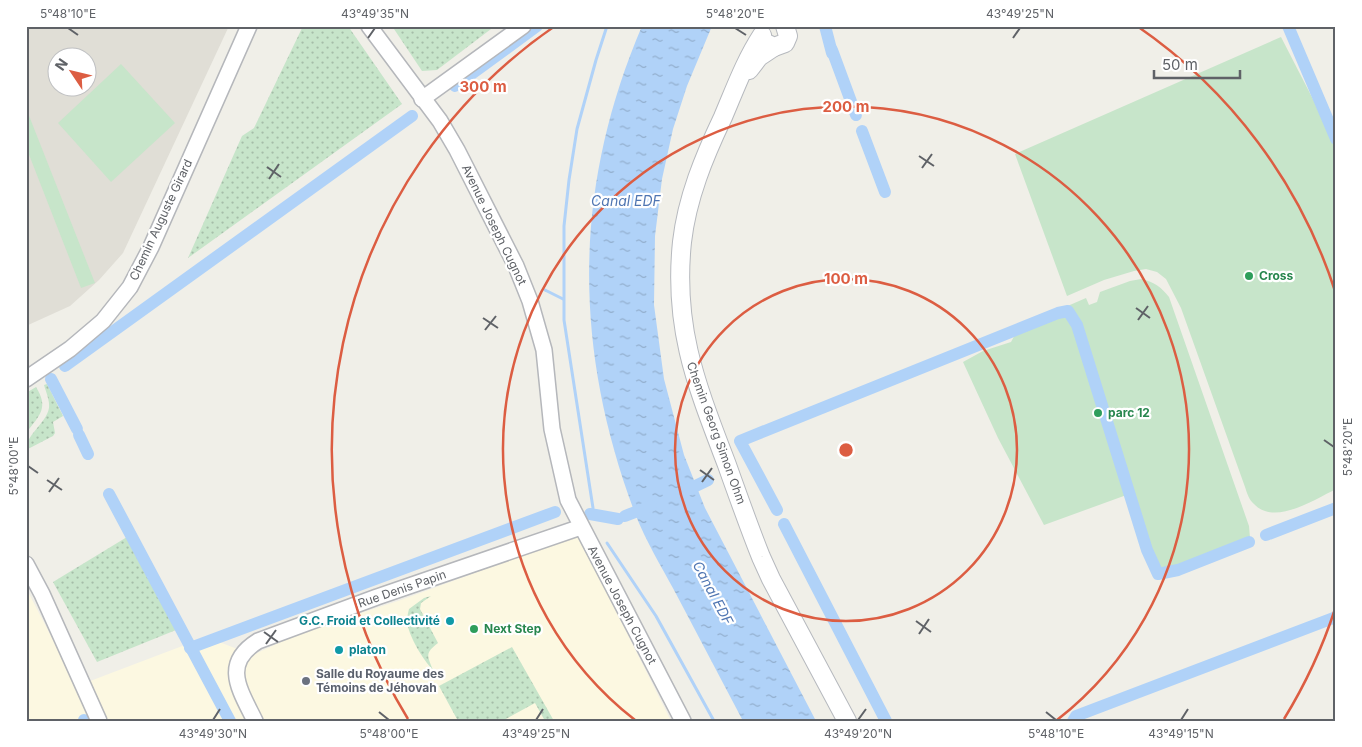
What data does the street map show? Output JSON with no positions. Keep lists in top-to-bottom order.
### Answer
{
  "streets": {
    "main road": ["Chemin Georg Simon Ohm"],
    "street": ["Chemin Auguste Girard", "Avenue Joseph Cugnot", "Rue Denis Papin"]
  },
  "crossings": [
    ["Avenue Joseph Cugnot", "Rue Denis Papin"]
  ],
  "water": ["Canal EDF"],
  "places": [
    "Cross",
    "parc 12",
    "G.C. Froid et Collectivité",
    "Next Step",
    "platon",
    "Salle du Royaume des Témoins de Jéhovah"
  ],
  "scale_bar": "50 m",
  "north": "top left",
  "coordinates": [
    "5°48'10\"E",
    "43°49'35\"N",
    "5°48'20\"E",
    "43°49'25\"N",
    "5°48'00\"E",
    "43°49'30\"N",
    "43°49'20\"N",
    "43°49'15\"N"
  ],
  "rings": ["300 m", "200 m", "100 m"]
}
